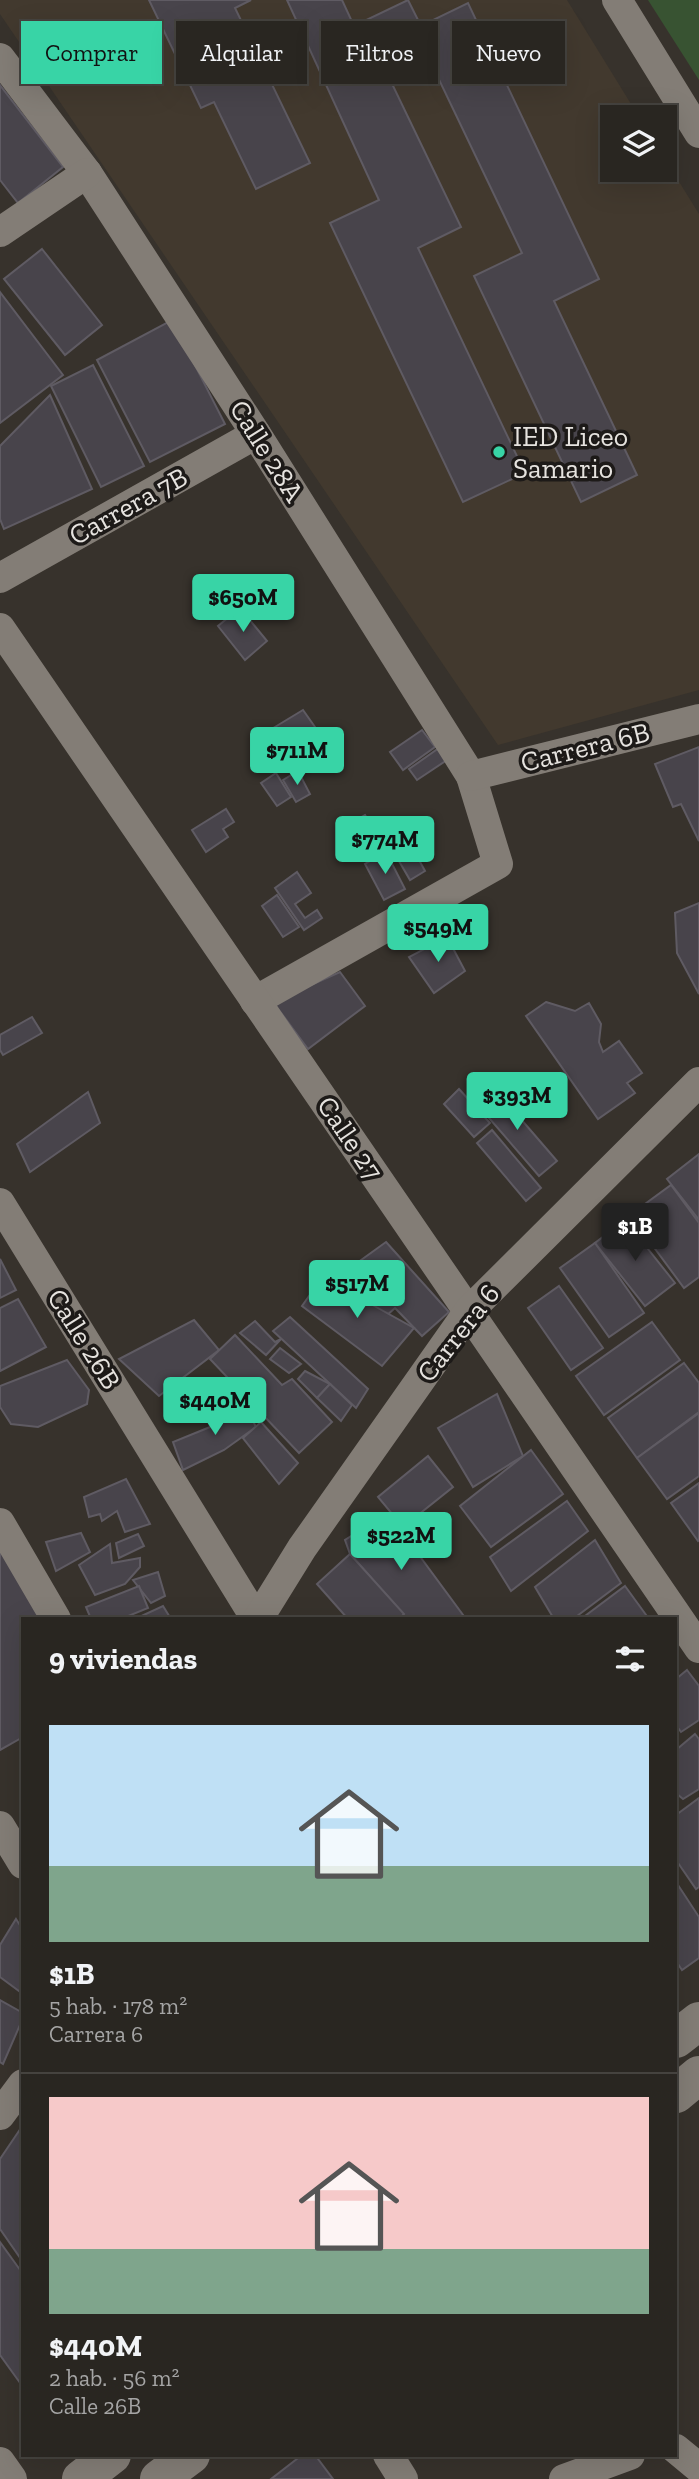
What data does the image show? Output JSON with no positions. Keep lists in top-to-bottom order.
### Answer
{
  "streets": {
    "street": [
      "Calle 28A",
      "Carrera 7B",
      "Carrera 6B",
      "Calle 27",
      "Carrera 6",
      "Calle 26B"
    ]
  },
  "crossings": [
    ["Calle 28A", "Carrera 7B"],
    ["Calle 28A", "Carrera 6B"],
    ["Calle 28A", "Calle 27"],
    ["Calle 27", "Carrera 6"]
  ],
  "places": ["IED Liceo Samario"],
  "page": {
    "chip": [
      "Comprar",
      "Alquilar",
      "Filtros",
      "Nuevo"
    ],
    "price": [
      "$650M",
      "$711M",
      "$774M",
      "$549M",
      "$393M",
      "$1B",
      "$517M",
      "$440M",
      "$522M"
    ],
    "heading": "9 viviendas",
    "list": [
      {
        "name": "$1B",
        "note": "5 hab. · 178 m² · Carrera 6"
      },
      {
        "name": "$440M",
        "note": "2 hab. · 56 m² · Calle 26B"
      }
    ]
  }
}
